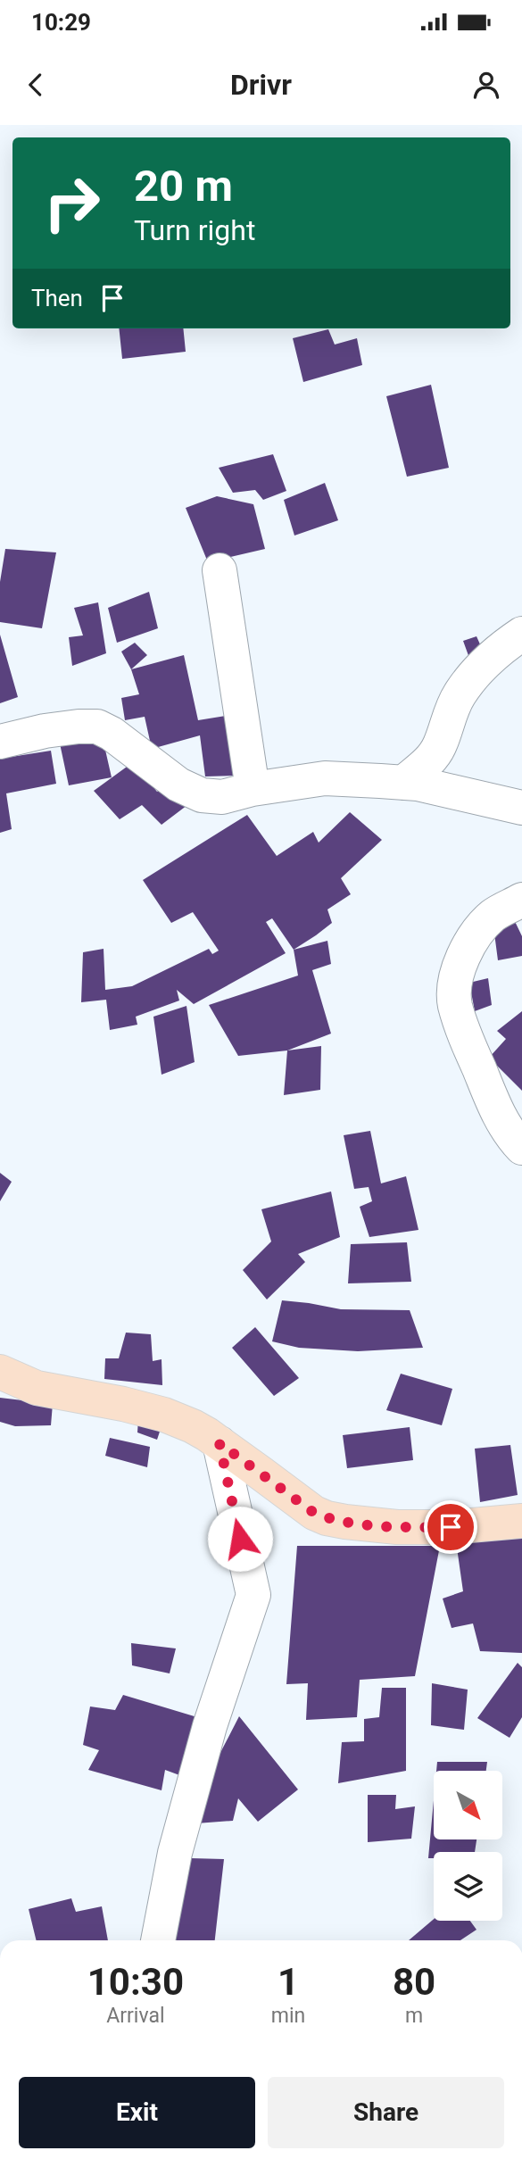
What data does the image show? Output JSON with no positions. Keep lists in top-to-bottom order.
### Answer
{
  "north": "bottom right",
  "page": {
    "status": "10:29",
    "header": "Drivr",
    "turn": ["20 m", "Turn right"],
    "then": "Then",
    "eta": [
      "10:30",
      "Arrival",
      "1",
      "min",
      "80",
      "m"
    ],
    "buttons": ["Exit", "Share"]
  }
}
